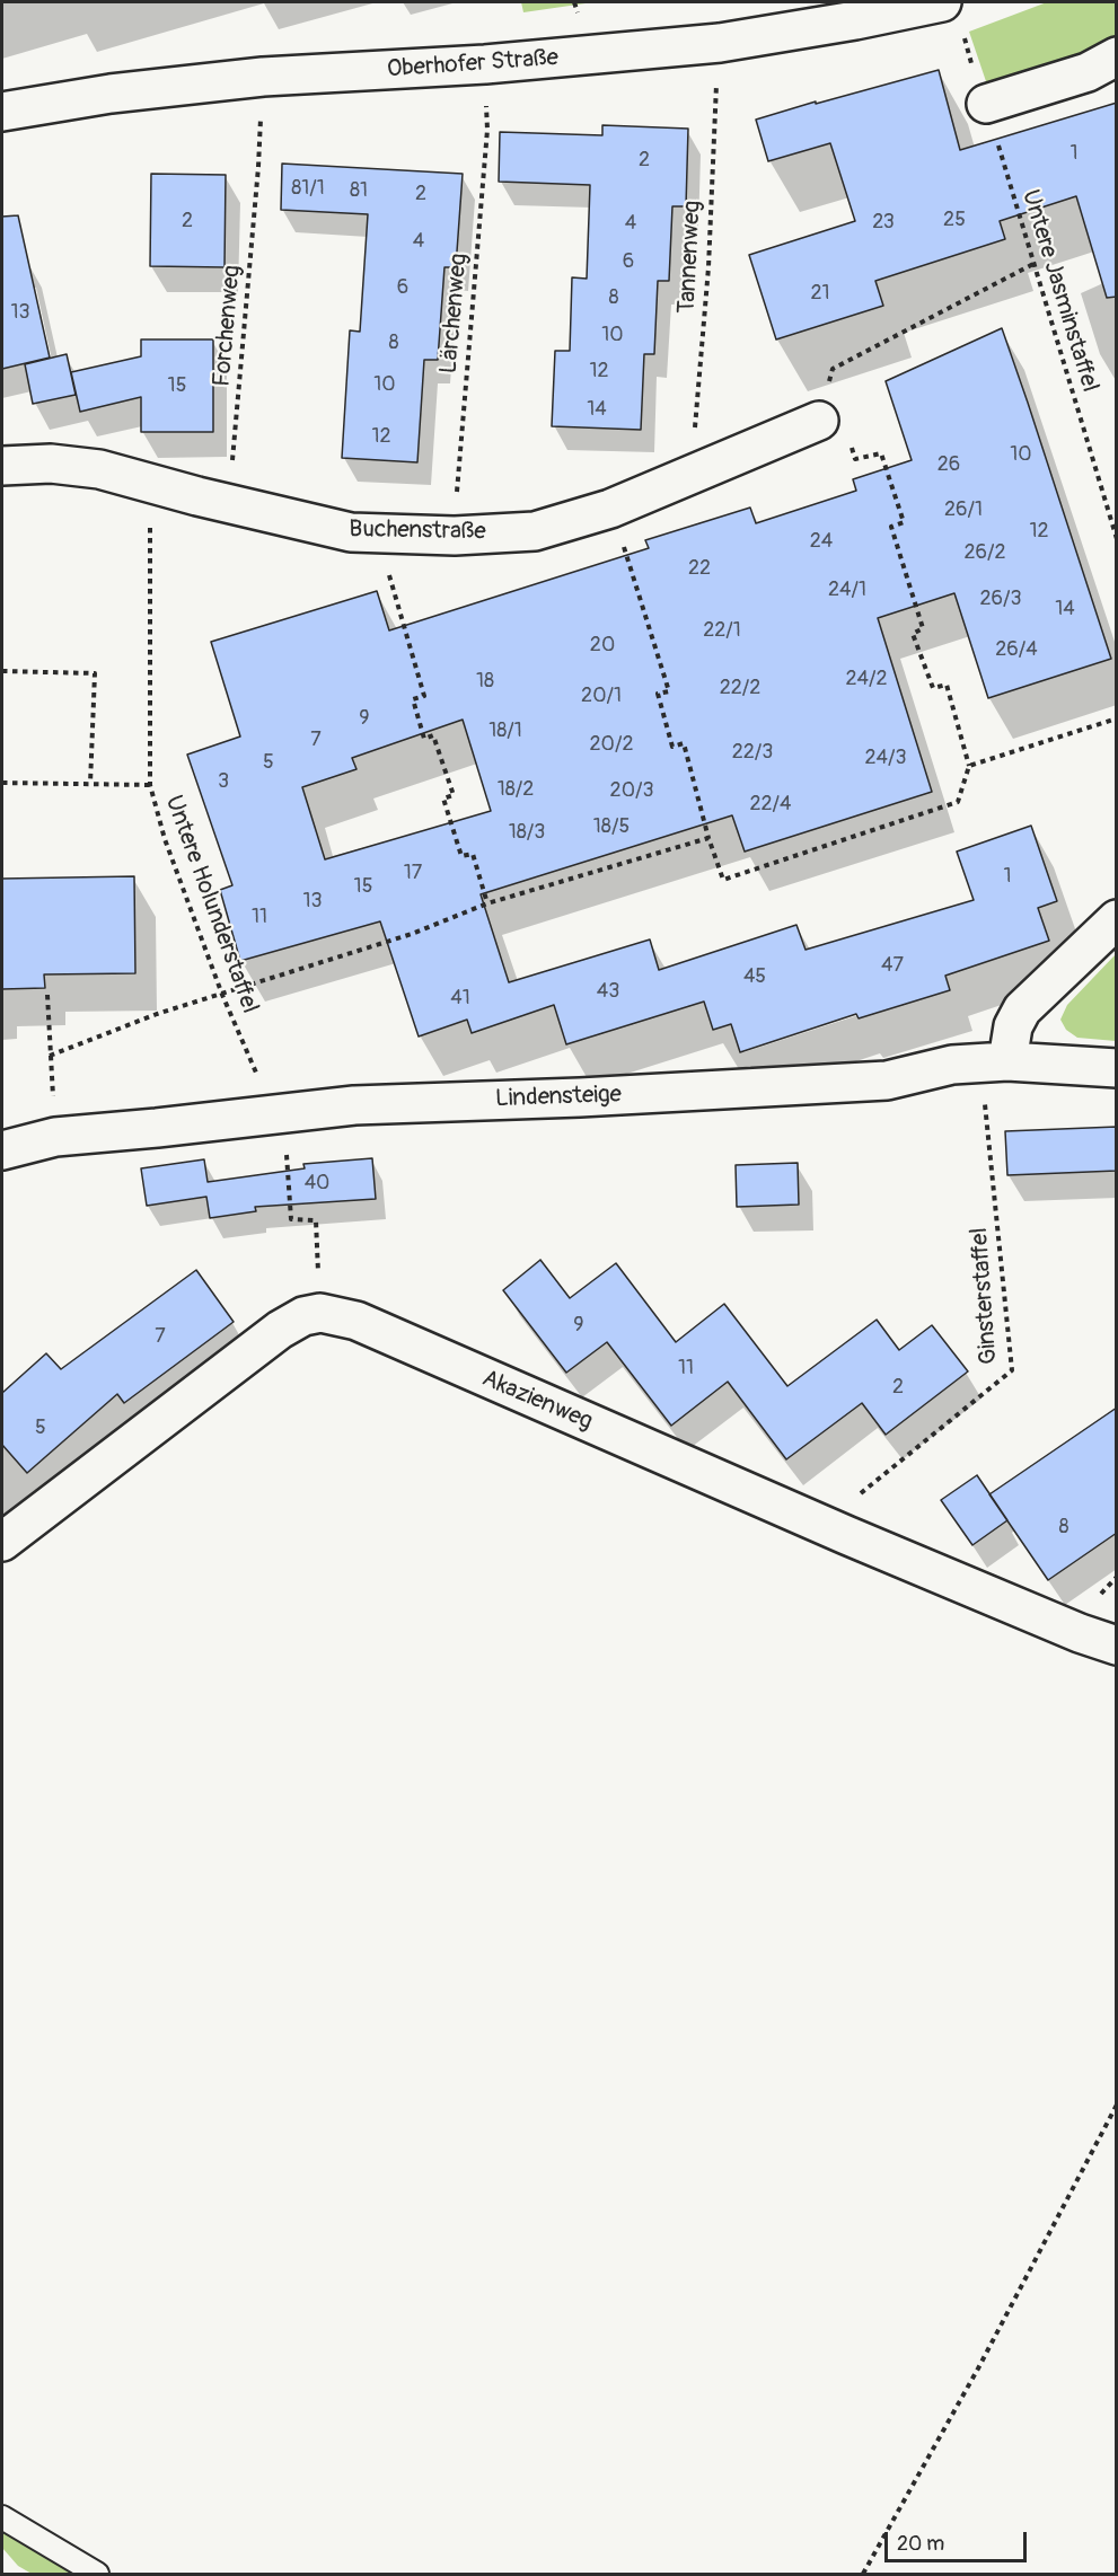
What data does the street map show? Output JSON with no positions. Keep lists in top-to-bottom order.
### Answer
{
  "streets": {
    "street": [
      "Oberhofer Straße",
      "Buchenstraße",
      "Lindensteige",
      "Akazienweg"
    ],
    "path": [
      "Tannenweg",
      "Untere Jasminstaffel",
      "Lärchenweg",
      "Forchenweg",
      "Untere Holunderstaffel",
      "Ginsterstaffel"
    ]
  },
  "crossings": [
    ["Ginsterstaffel", "Akazienweg"]
  ],
  "house_numbers": [
    "1",
    "2",
    "81/1",
    "81",
    "2",
    "25",
    "2",
    "23",
    "4",
    "4",
    "6",
    "6",
    "21",
    "8",
    "13",
    "10",
    "8",
    "12",
    "10",
    "15",
    "14",
    "12",
    "10",
    "26",
    "26/1",
    "12",
    "24",
    "26/2",
    "22",
    "24/1",
    "26/3",
    "14",
    "22/1",
    "20",
    "26/4",
    "24/2",
    "18",
    "22/2",
    "20/1",
    "9",
    "18/1",
    "7",
    "20/2",
    "22/3",
    "24/3",
    "5",
    "3",
    "18/2",
    "20/3",
    "22/4",
    "18/5",
    "18/3",
    "17",
    "1",
    "15",
    "13",
    "11",
    "47",
    "45",
    "43",
    "41",
    "40",
    "9",
    "7",
    "11",
    "2",
    "5",
    "8"
  ],
  "scale_bar": "20 m"
}
